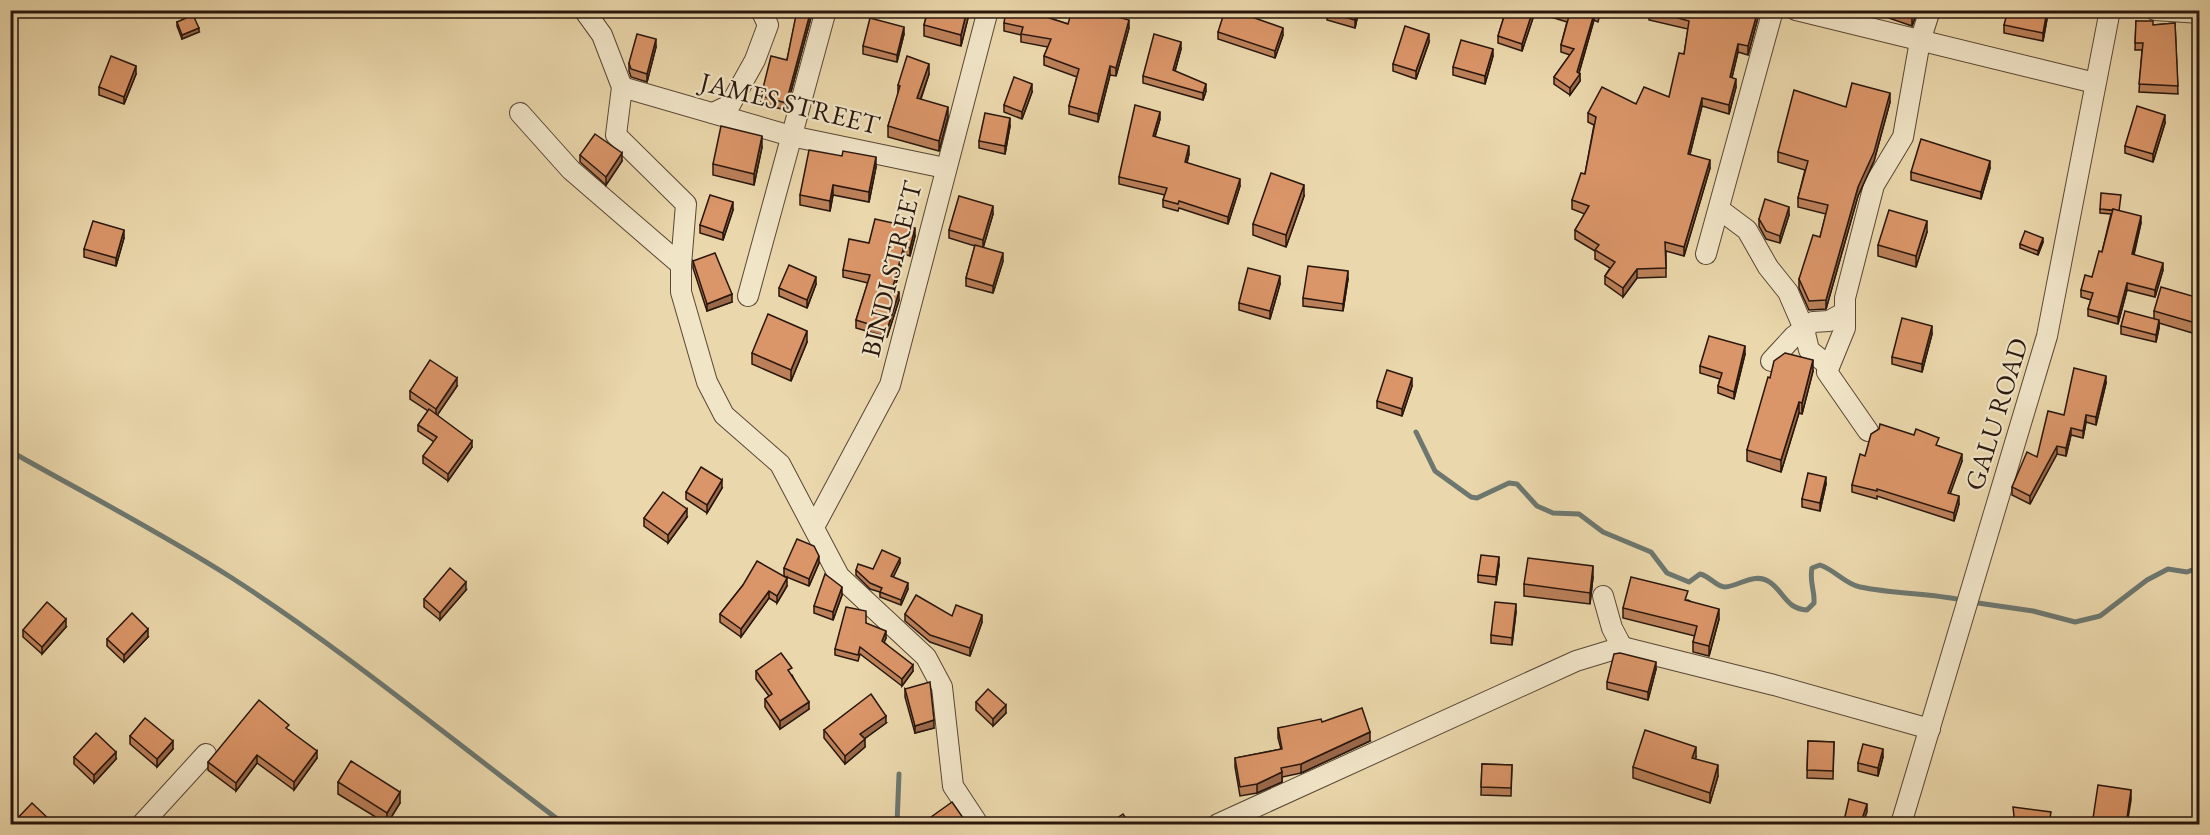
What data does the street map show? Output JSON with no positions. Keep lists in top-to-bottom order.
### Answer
{
  "streets": {
    "street": ["JAMES STREET", "BINDI STREET", "GALU ROAD"]
  },
  "crossings": [
    ["JAMES STREET", "BINDI STREET"]
  ]
}
